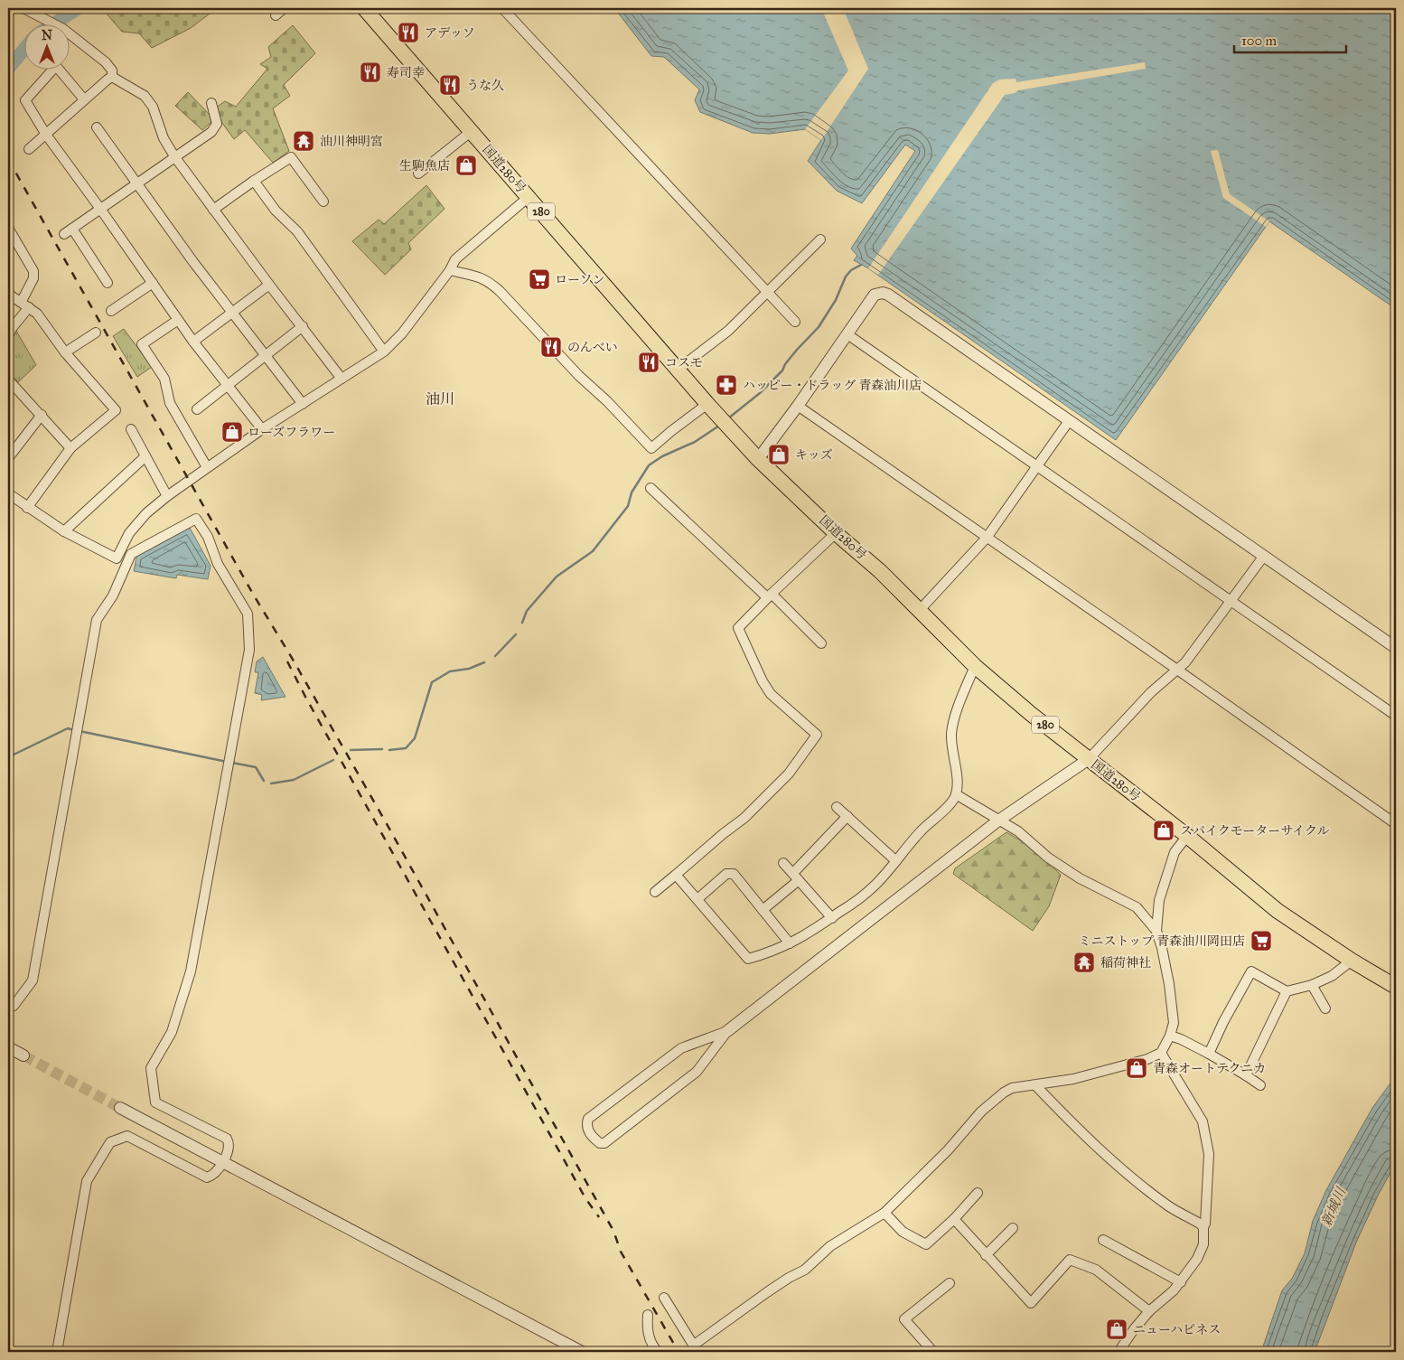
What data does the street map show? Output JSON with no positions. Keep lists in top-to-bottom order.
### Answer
{
  "streets": {
    "highway": ["国道280号", "280"]
  },
  "districts": ["油川"],
  "water": ["新城川"],
  "places": {
    "restaurant": [
      "アデッソ",
      "寿司幸",
      "うな久",
      "のんべい",
      "コスモ"
    ],
    "temple": ["油川神明宮", "稲荷神社"],
    "shop": [
      "生駒魚店",
      "ローズフラワー",
      "キッズ",
      "スパイクモーターサイクル",
      "青森オートテクニカ",
      "ニューハピネス"
    ],
    "supermarket": ["ローソン", "ミニストップ 青森油川岡田店"],
    "pharmacy": ["ハッピー・ドラッグ 青森油川店"]
  },
  "scale_bar": "100 m",
  "north": "top"
}
